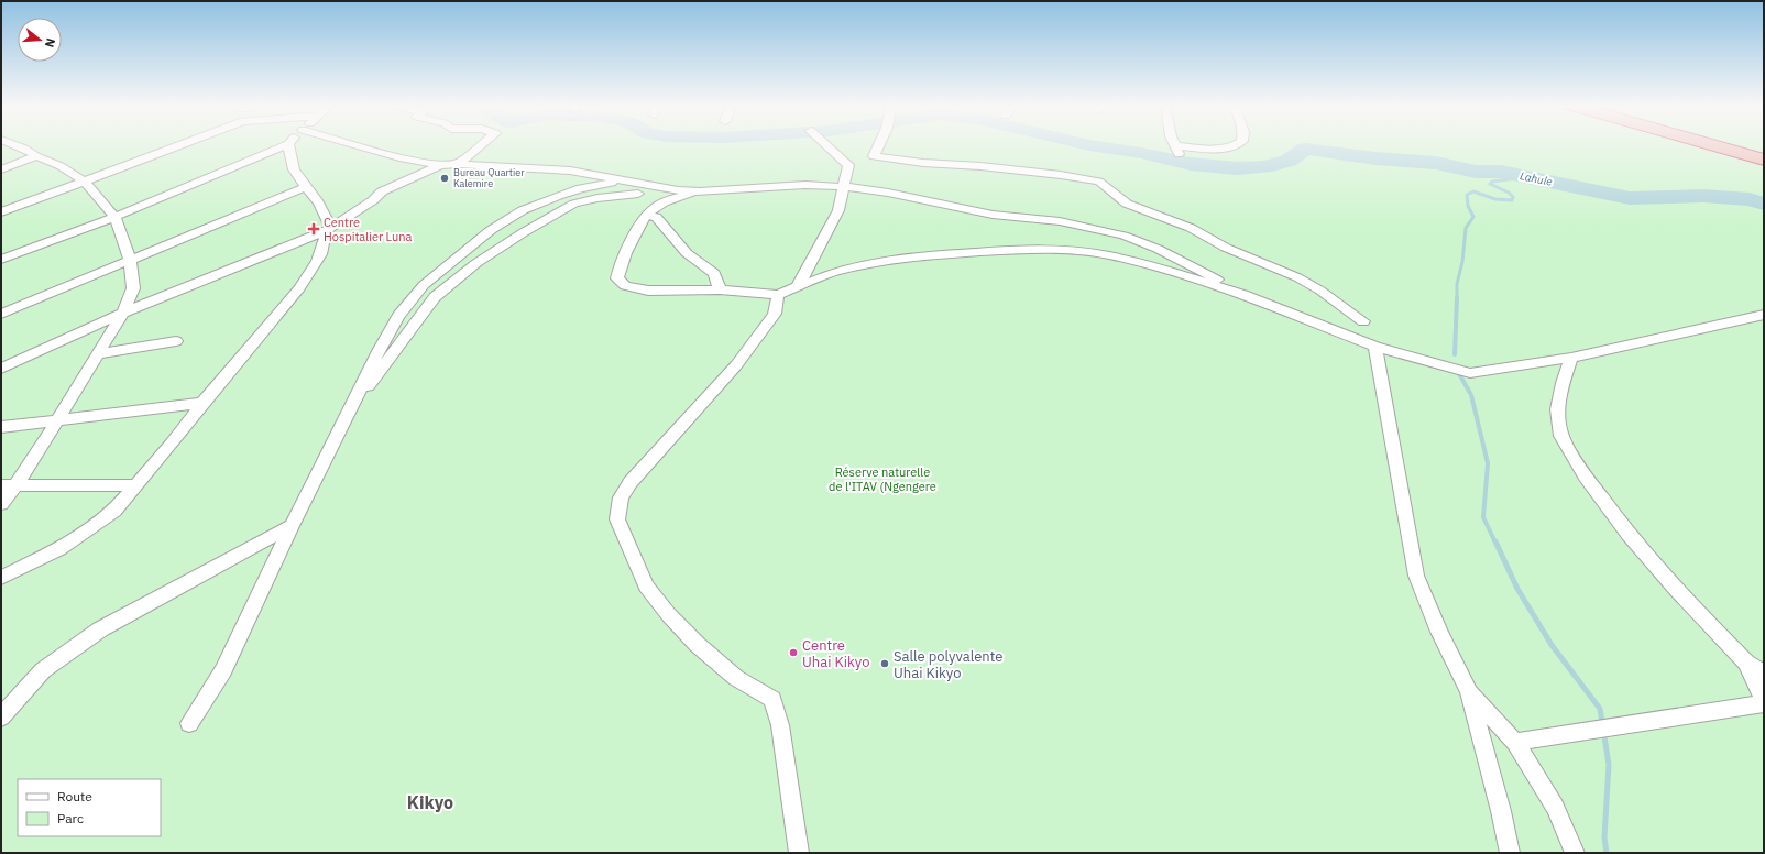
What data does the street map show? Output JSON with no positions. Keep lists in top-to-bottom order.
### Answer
{
  "districts": ["Kikyo"],
  "water": ["Lahule"],
  "parks": ["Réserve naturelle de l'ITAV (Ngengere"],
  "places": {
    "other": ["Bureau Quartier Kalemire", "Centre Uhai Kikyo", "Salle polyvalente Uhai Kikyo"],
    "health": ["Centre Hospitalier Luna"]
  },
  "legend": ["Route", "Parc"],
  "north": "right"
}
